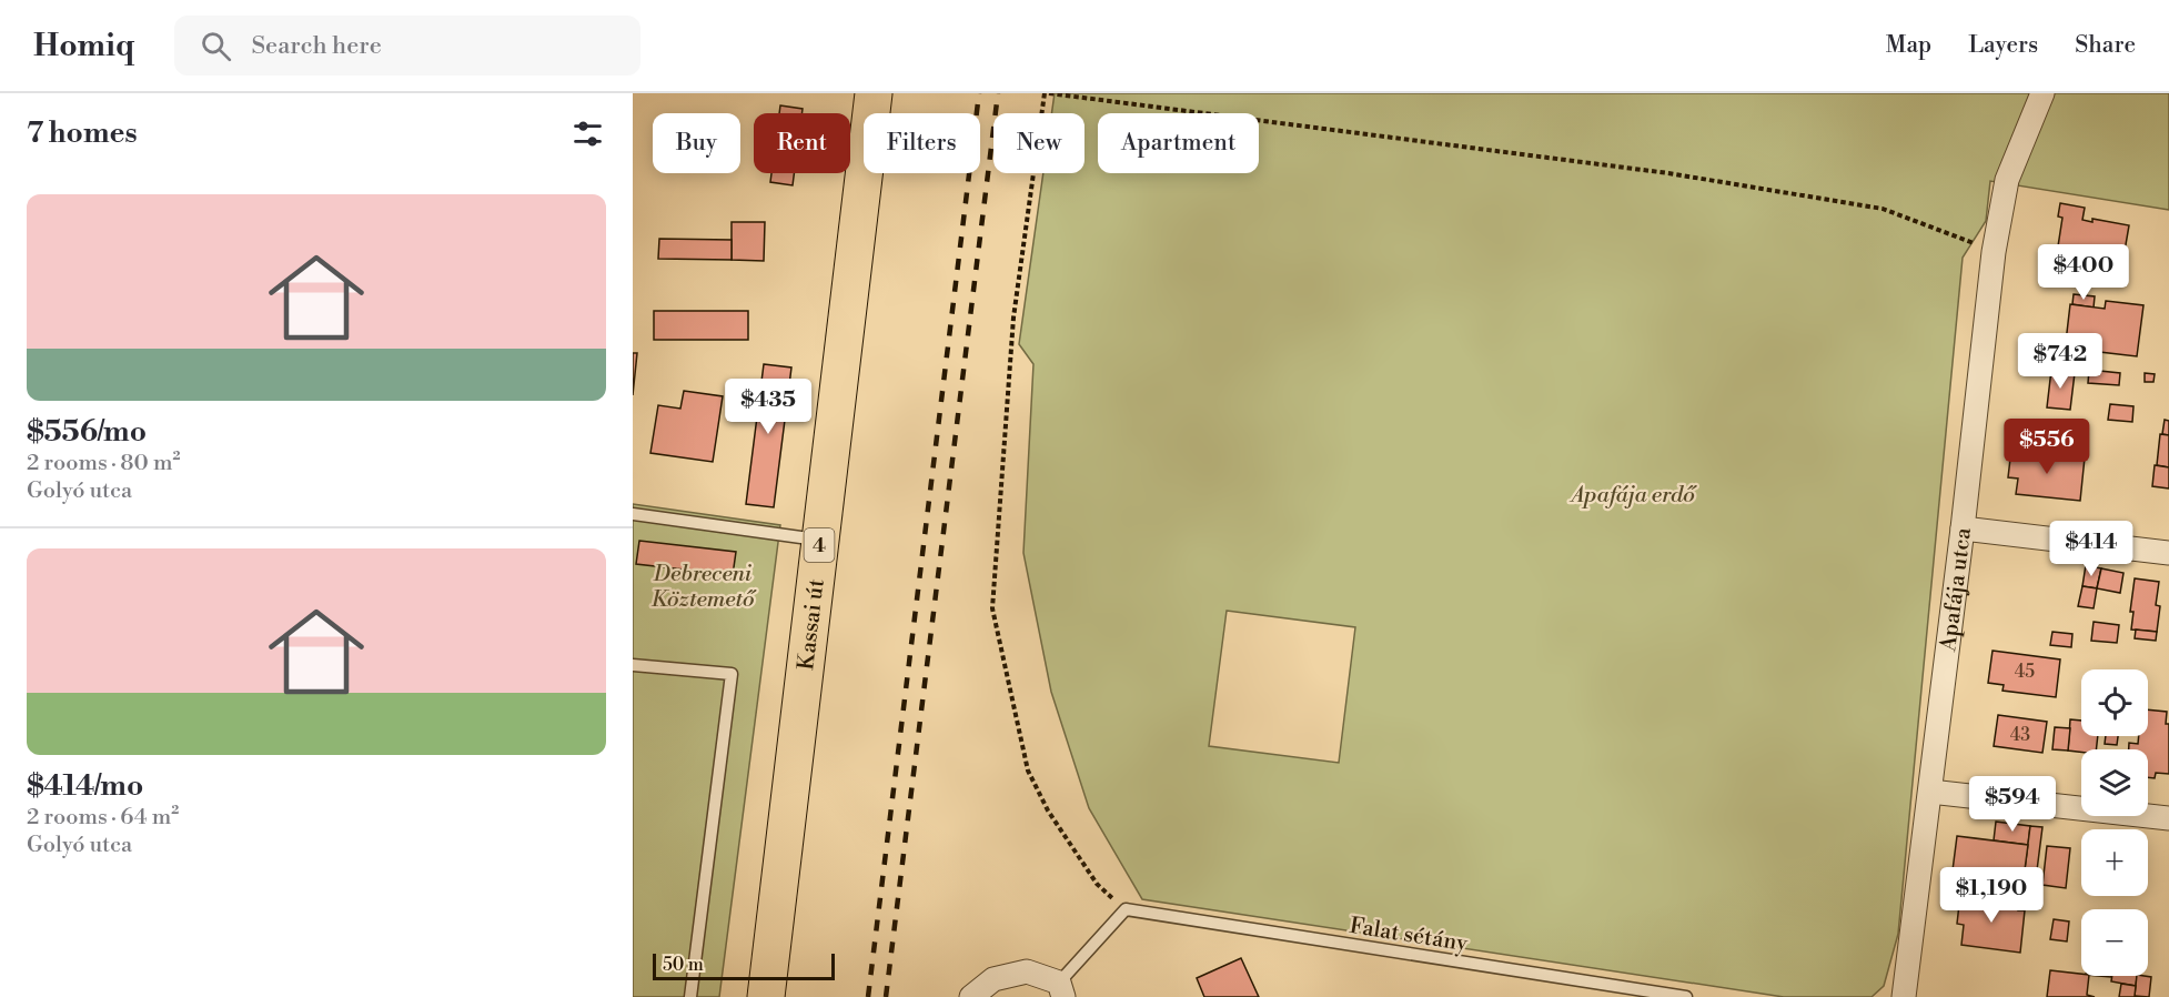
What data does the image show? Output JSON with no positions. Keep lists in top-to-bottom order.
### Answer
{
  "streets": {
    "main road": ["4", "Kassai út"],
    "street": ["Apafája utca"],
    "lane": ["Falat sétány"]
  },
  "parks": ["Apafája erdő", "Debreceni Köztemető"],
  "house_numbers": ["45", "43"],
  "scale_bar": "50 m",
  "page": {
    "header": "Homiq",
    "search": "Search here",
    "nav": ["Map", "Layers", "Share"],
    "heading": "7 homes",
    "chip": [
      "Buy",
      "Rent",
      "Filters",
      "New",
      "Apartment"
    ],
    "list": [
      {
        "name": "$556/mo",
        "note": "2 rooms · 80 m² · Golyó utca"
      },
      {
        "name": "$414/mo",
        "note": "2 rooms · 64 m² · Golyó utca"
      }
    ],
    "price": [
      "$400",
      "$742",
      "$435",
      "$556",
      "$414",
      "$594",
      "$1,190"
    ],
    "map_buttons": ["+", "−"],
    "scale": "50 m"
  }
}
